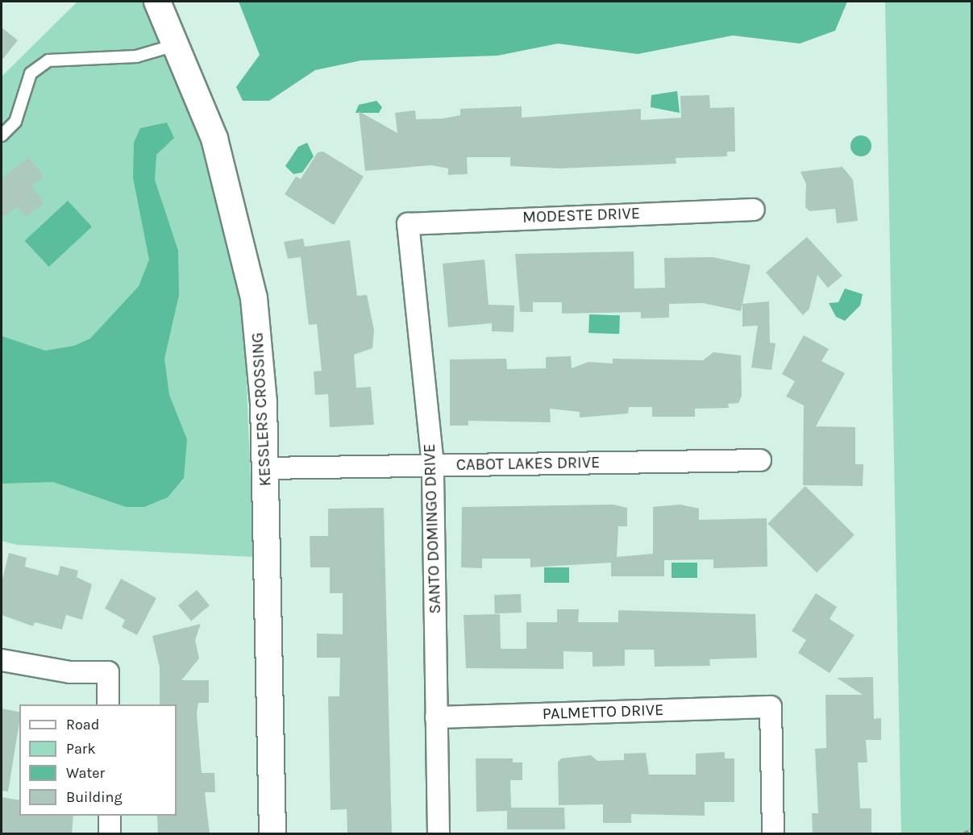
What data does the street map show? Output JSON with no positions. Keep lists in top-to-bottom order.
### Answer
{
  "streets": {
    "street": [
      "MODESTE DRIVE",
      "KESSLERS CROSSING",
      "CABOT LAKES DRIVE",
      "SANTO DOMINGO DRIVE",
      "PALMETTO DRIVE"
    ]
  },
  "crossings": [
    ["MODESTE DRIVE", "SANTO DOMINGO DRIVE"],
    ["KESSLERS CROSSING", "CABOT LAKES DRIVE"],
    ["CABOT LAKES DRIVE", "SANTO DOMINGO DRIVE"],
    ["SANTO DOMINGO DRIVE", "PALMETTO DRIVE"]
  ],
  "legend": [
    "Road",
    "Park",
    "Water",
    "Building"
  ]
}
